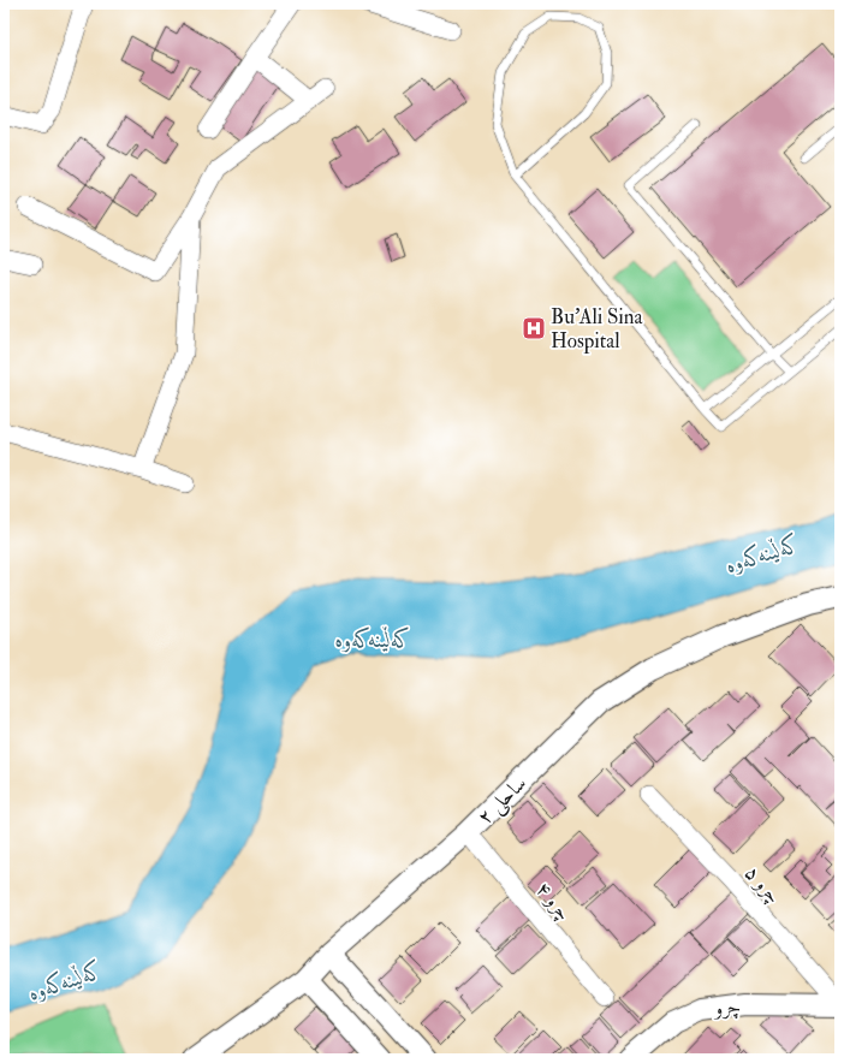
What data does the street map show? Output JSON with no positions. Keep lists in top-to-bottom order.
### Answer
{
  "streets": {
    "street": [
      "ساحلی ۲",
      "چرو ۵",
      "چرو ۴",
      "چرو"
    ]
  },
  "crossings": [
    ["ساحلی ۲", "چرو ۴"],
    ["چرو ۵", "چرو"]
  ],
  "water": ["کەڵینەکەوە"],
  "places": {
    "hospital": ["Bu'Ali Sina Hospital"]
  }
}
